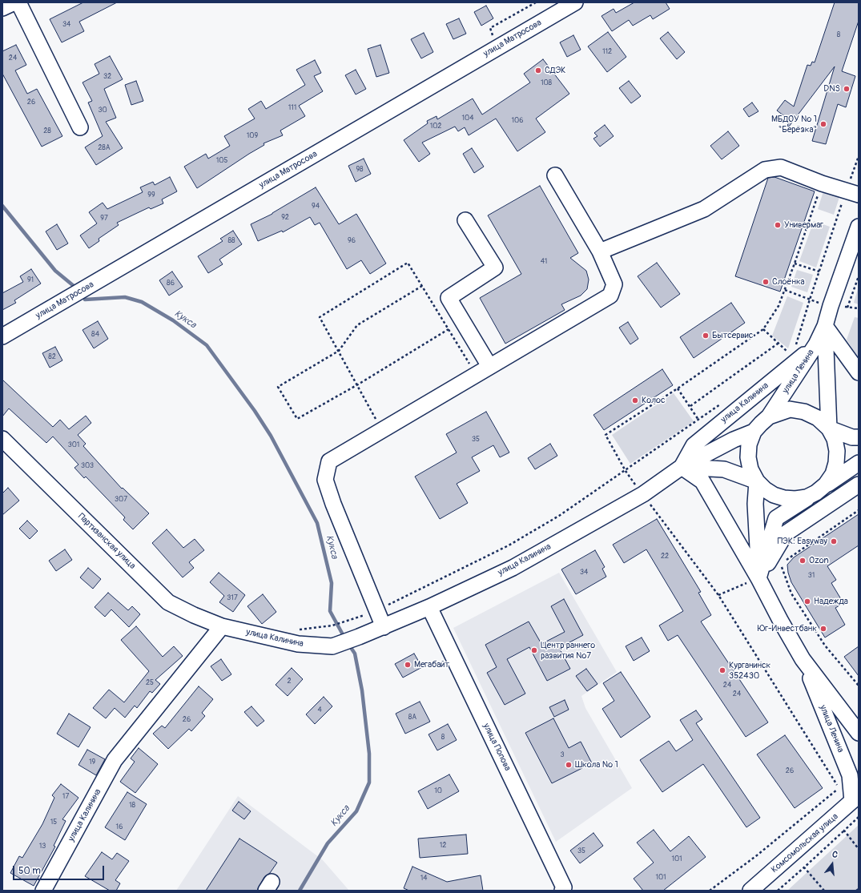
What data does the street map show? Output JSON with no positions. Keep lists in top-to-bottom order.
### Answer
{
  "streets": {
    "street": [
      "улица Матросова",
      "улица Ленина",
      "улица Калинина",
      "Партизанская улица",
      "улица Попова",
      "Комсомольская улица"
    ]
  },
  "crossings": [
    ["улица Ленина", "улица Калинина"],
    ["улица Ленина", "Комсомольская улица"],
    ["улица Калинина", "Партизанская улица"],
    ["улица Калинина", "улица Попова"]
  ],
  "water": ["Кукса"],
  "places": [
    "СДЭК",
    "DNS",
    "МБДОУ № 1 \"Берёзка\"",
    "Универмаг",
    "Слоёнка",
    "Бытсервис",
    "Колос",
    "ПЭК: Easyway",
    "Ozon",
    "Надежда",
    "Юг-Инвестбанк",
    "Центр раннего развития №7",
    "Мегабайт",
    "Курганинск 352430",
    "Школа № 1"
  ],
  "house_numbers": [
    "34",
    "8",
    "112",
    "24",
    "32",
    "108",
    "26",
    "111",
    "30",
    "104",
    "106",
    "102",
    "28",
    "109",
    "28А",
    "105",
    "98",
    "99",
    "94",
    "92",
    "97",
    "88",
    "96",
    "41",
    "91",
    "86",
    "84",
    "82",
    "35",
    "301",
    "303",
    "307",
    "22",
    "34",
    "31",
    "317",
    "2",
    "25",
    "24",
    "24",
    "4",
    "8А",
    "26",
    "8",
    "3",
    "19",
    "26",
    "10",
    "17",
    "18",
    "15",
    "16",
    "12",
    "13",
    "35",
    "101",
    "101",
    "14"
  ],
  "scale_bar": "50 m",
  "north": "top"
}
